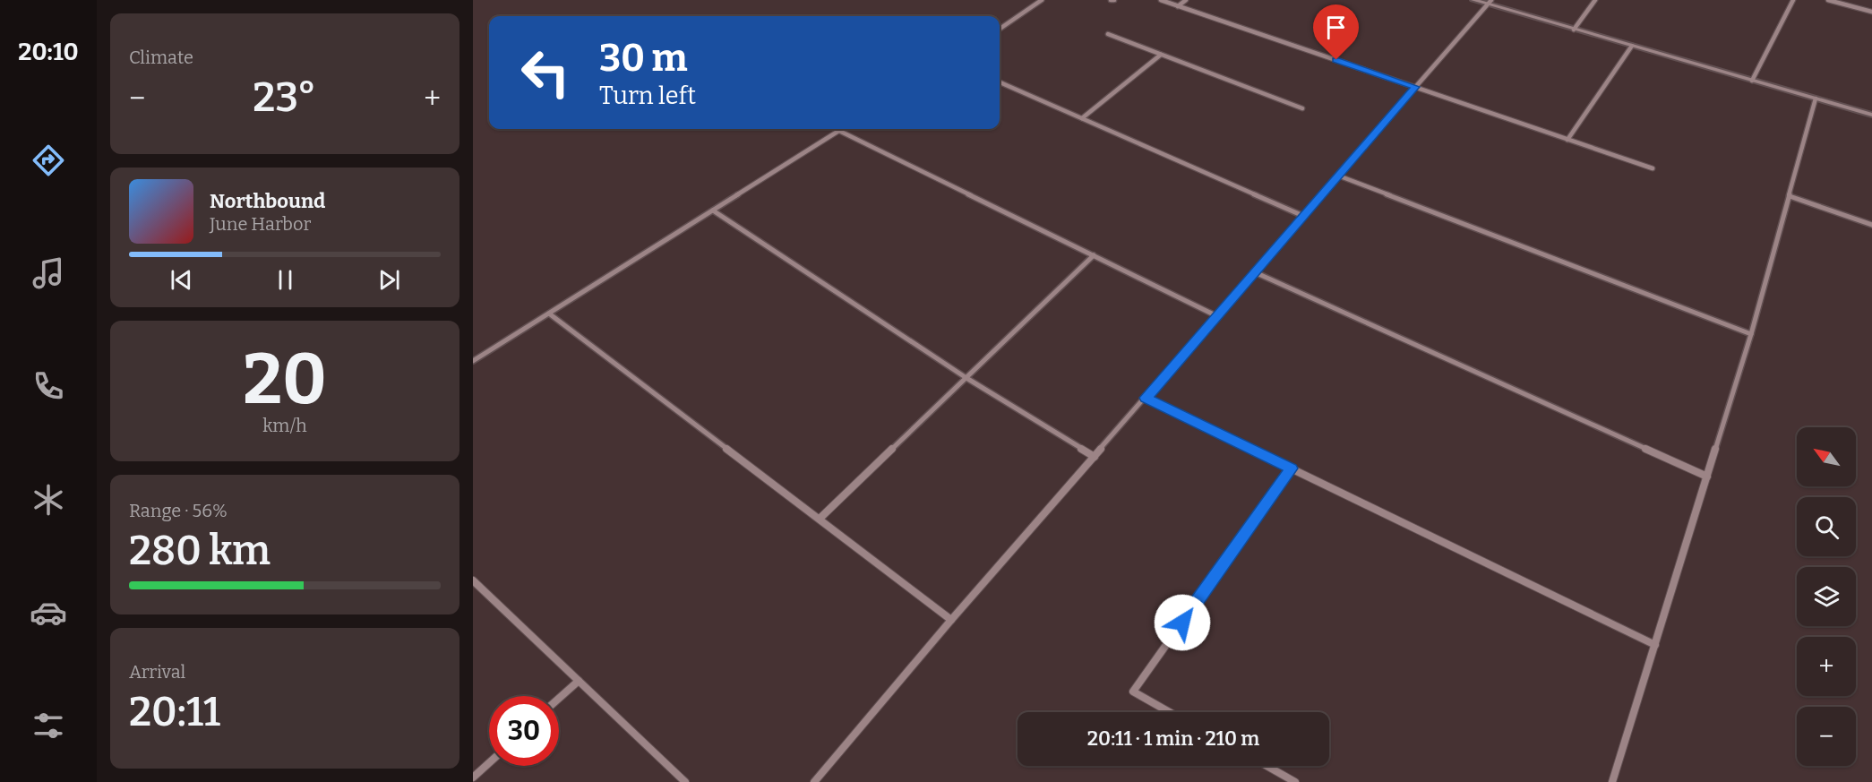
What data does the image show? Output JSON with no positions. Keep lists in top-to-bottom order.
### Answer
{
  "north": "top left",
  "page": {
    "tabs": "20:10",
    "tile": [
      "Climate",
      ["20", "km/h"],
      ["Range · 56%", "280 km"],
      ["Arrival", "20:11"]
    ],
    "turn": ["30 m", "Turn left"],
    "heat": ["−", "23°", "+"],
    "song": ["Northbound", "June Harbor"],
    "map_buttons": ["+", "−"],
    "limit": "30",
    "trip": "20:11 · 1 min · 210 m"
  }
}
